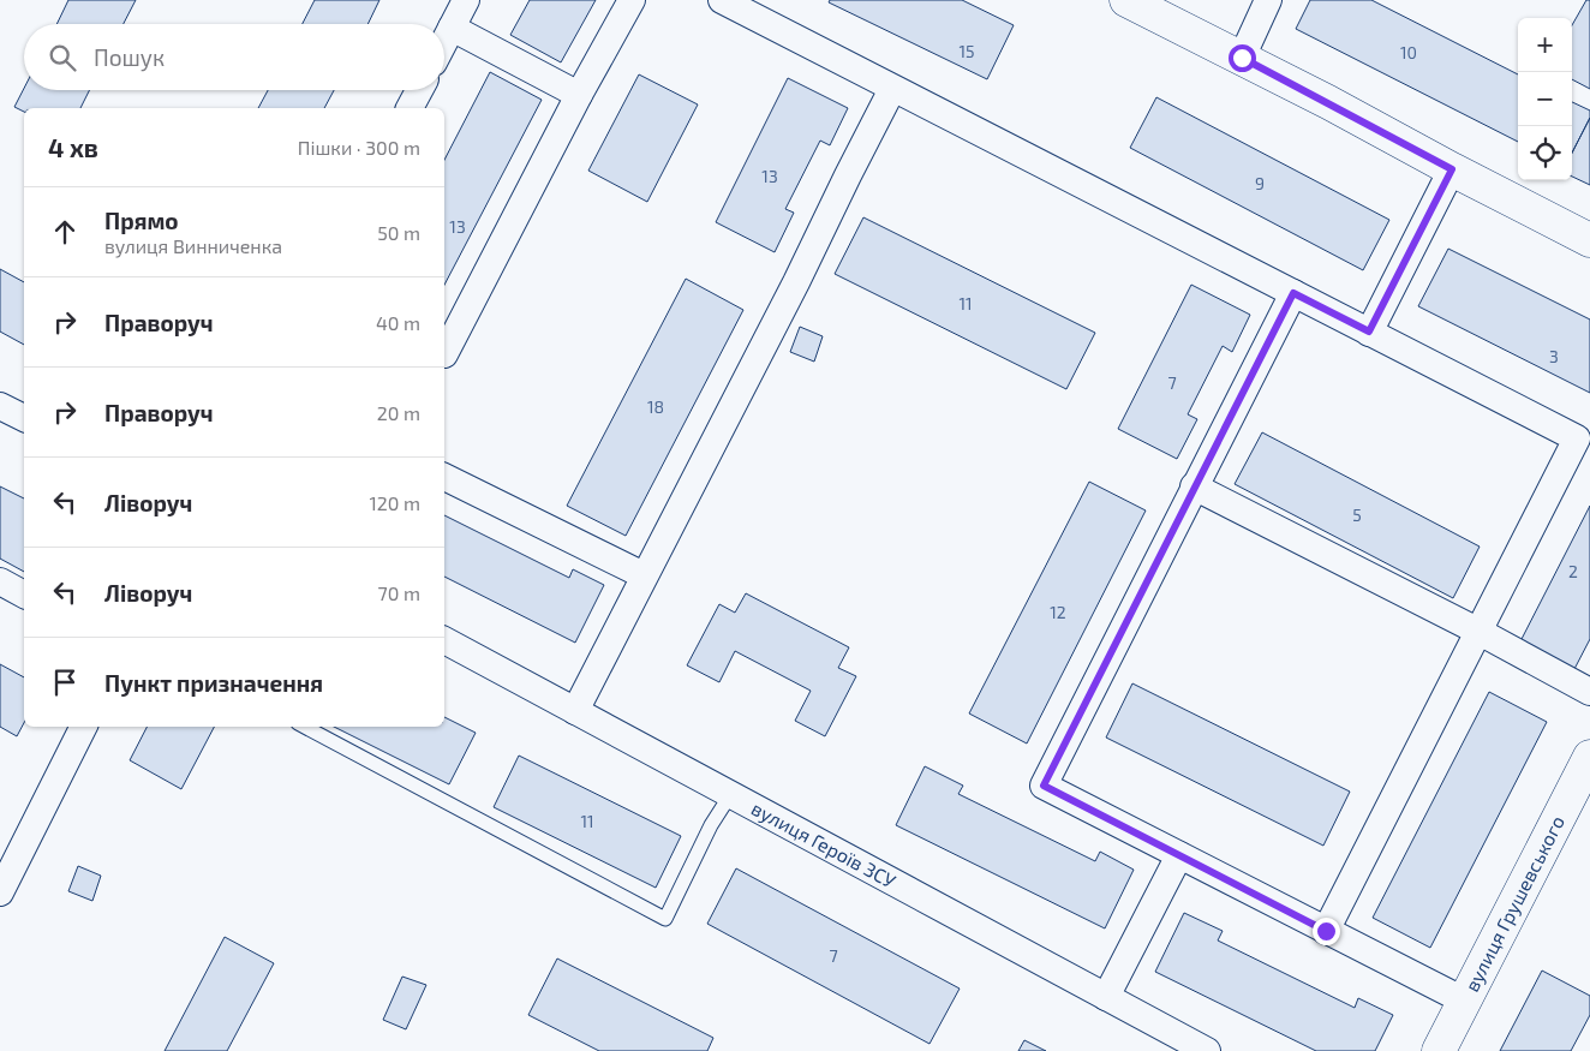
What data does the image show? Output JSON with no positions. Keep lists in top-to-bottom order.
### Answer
{
  "streets": {
    "street": ["вулиця Героїв ЗСУ", "вулиця Грушевського"]
  },
  "house_numbers": [
    "15",
    "10",
    "13",
    "9",
    "13",
    "11",
    "3",
    "7",
    "18",
    "5",
    "2",
    "12",
    "11",
    "7"
  ],
  "page": {
    "map_buttons": ["+", "−"],
    "search": "Пошук",
    "heading": ["4 хв", "Пішки · 300 m"],
    "list": [
      ["Прямо", "вулиця Винниченка", "50 m"],
      ["Праворуч", "40 m"],
      ["Праворуч", "20 m"],
      ["Ліворуч", "120 m"],
      ["Ліворуч", "70 m"],
      "Пункт призначення"
    ]
  }
}
